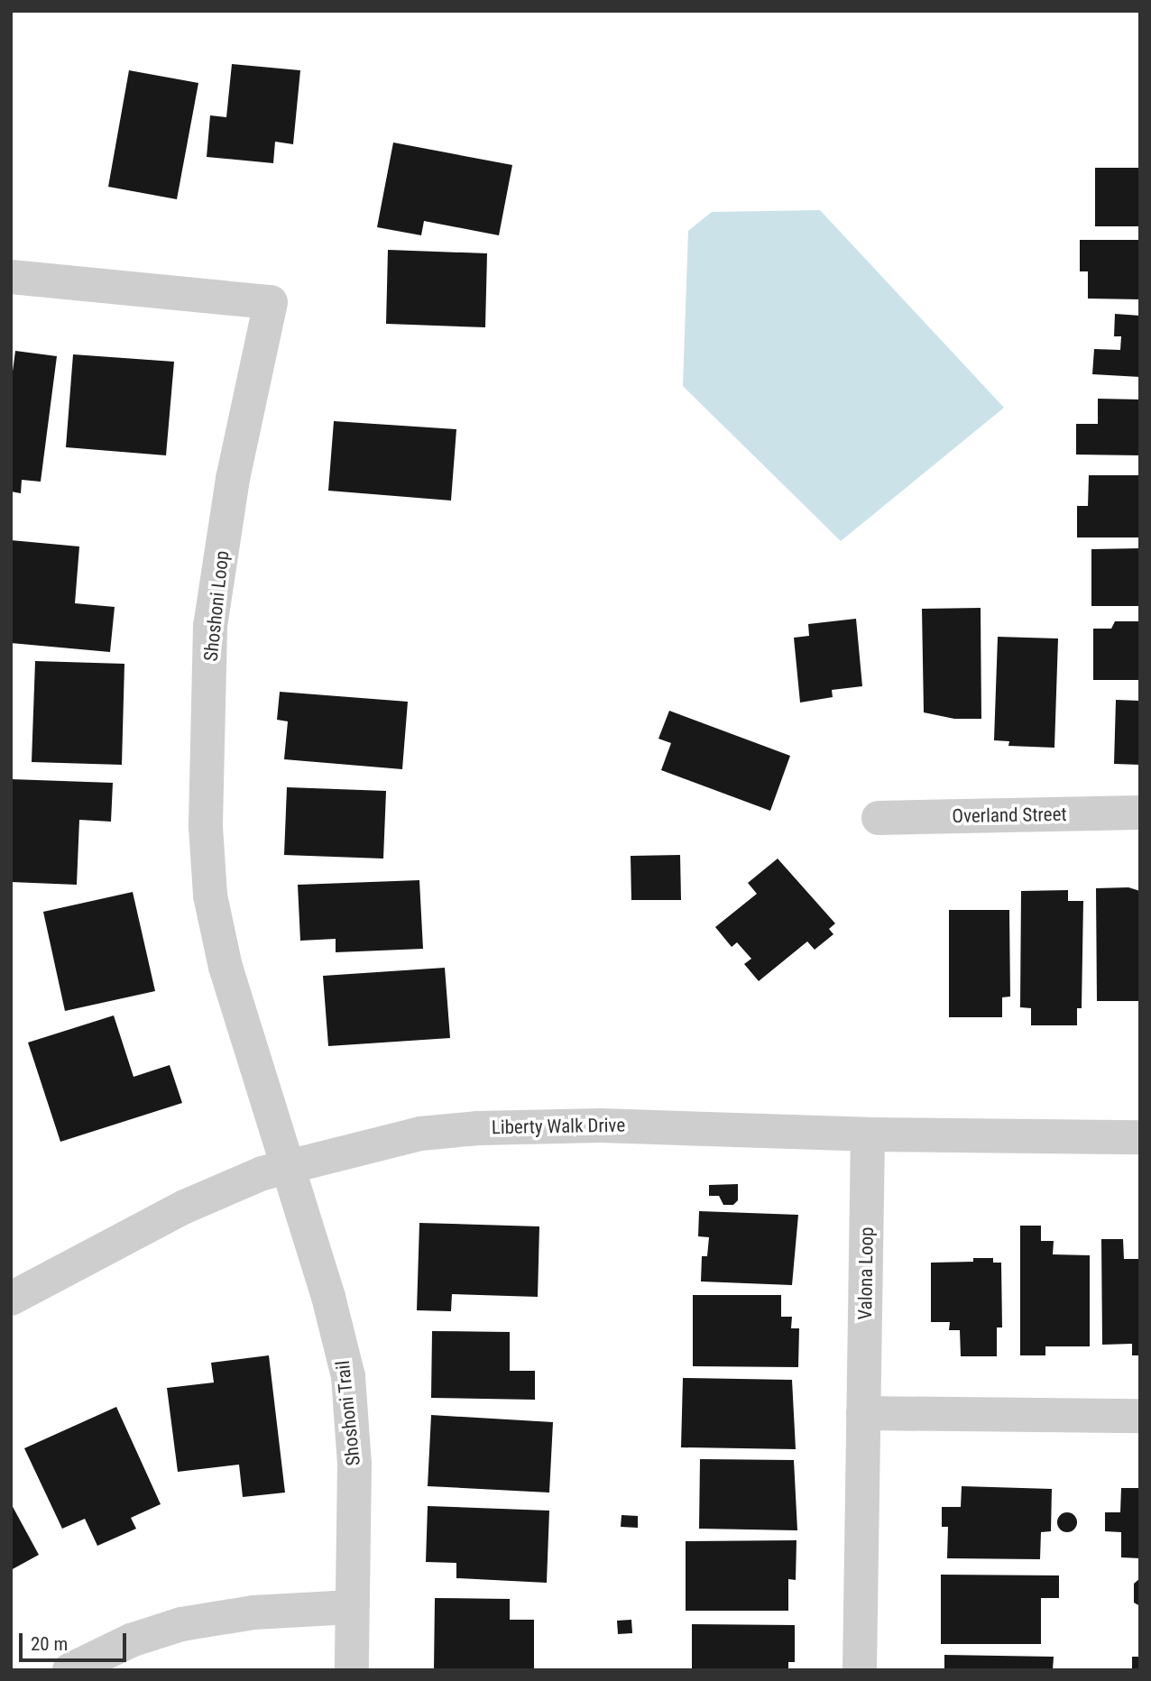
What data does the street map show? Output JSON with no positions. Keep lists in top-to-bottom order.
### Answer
{
  "streets": {
    "street": [
      "Shoshoni Loop",
      "Overland Street",
      "Liberty Walk Drive",
      "Valona Loop",
      "Shoshoni Trail"
    ]
  },
  "crossings": [
    ["Shoshoni Loop", "Liberty Walk Drive"],
    ["Shoshoni Loop", "Shoshoni Trail"],
    ["Liberty Walk Drive", "Valona Loop"],
    ["Liberty Walk Drive", "Shoshoni Trail"]
  ],
  "scale_bar": "20 m"
}
